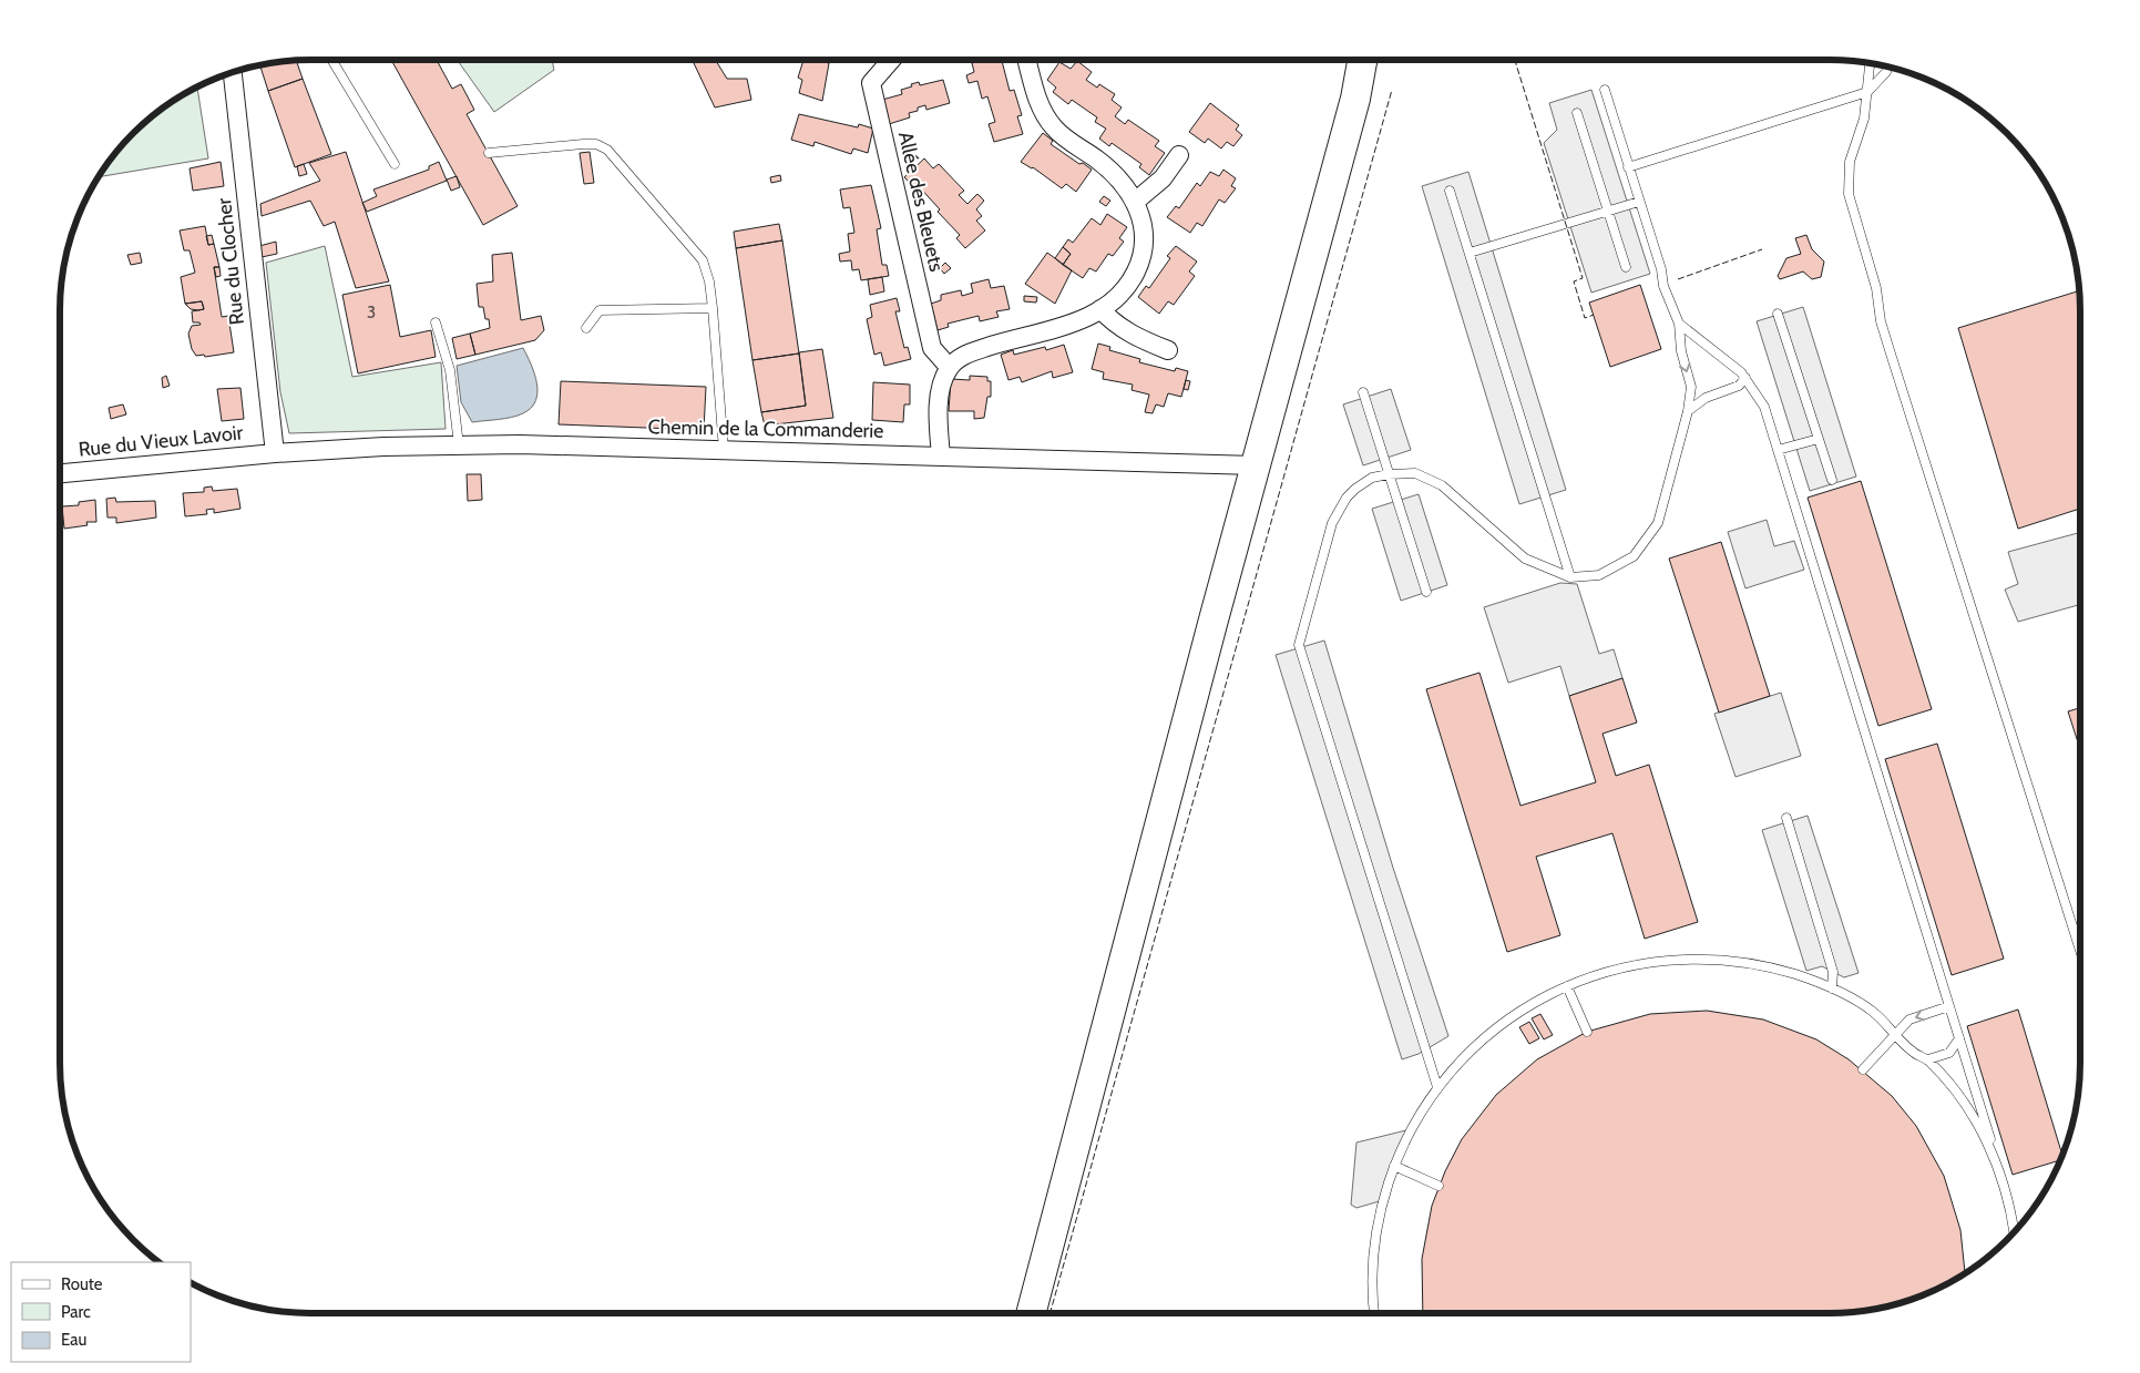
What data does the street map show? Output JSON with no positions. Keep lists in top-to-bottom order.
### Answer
{
  "streets": {
    "street": [
      "Allée des Bleuets",
      "Rue du Clocher",
      "Chemin de la Commanderie",
      "Rue du Vieux Lavoir"
    ]
  },
  "crossings": [
    ["Rue du Clocher", "Chemin de la Commanderie"],
    ["Rue du Clocher", "Rue du Vieux Lavoir"],
    ["Chemin de la Commanderie", "Rue du Vieux Lavoir"]
  ],
  "house_numbers": ["3"],
  "legend": ["Route", "Parc", "Eau"]
}
